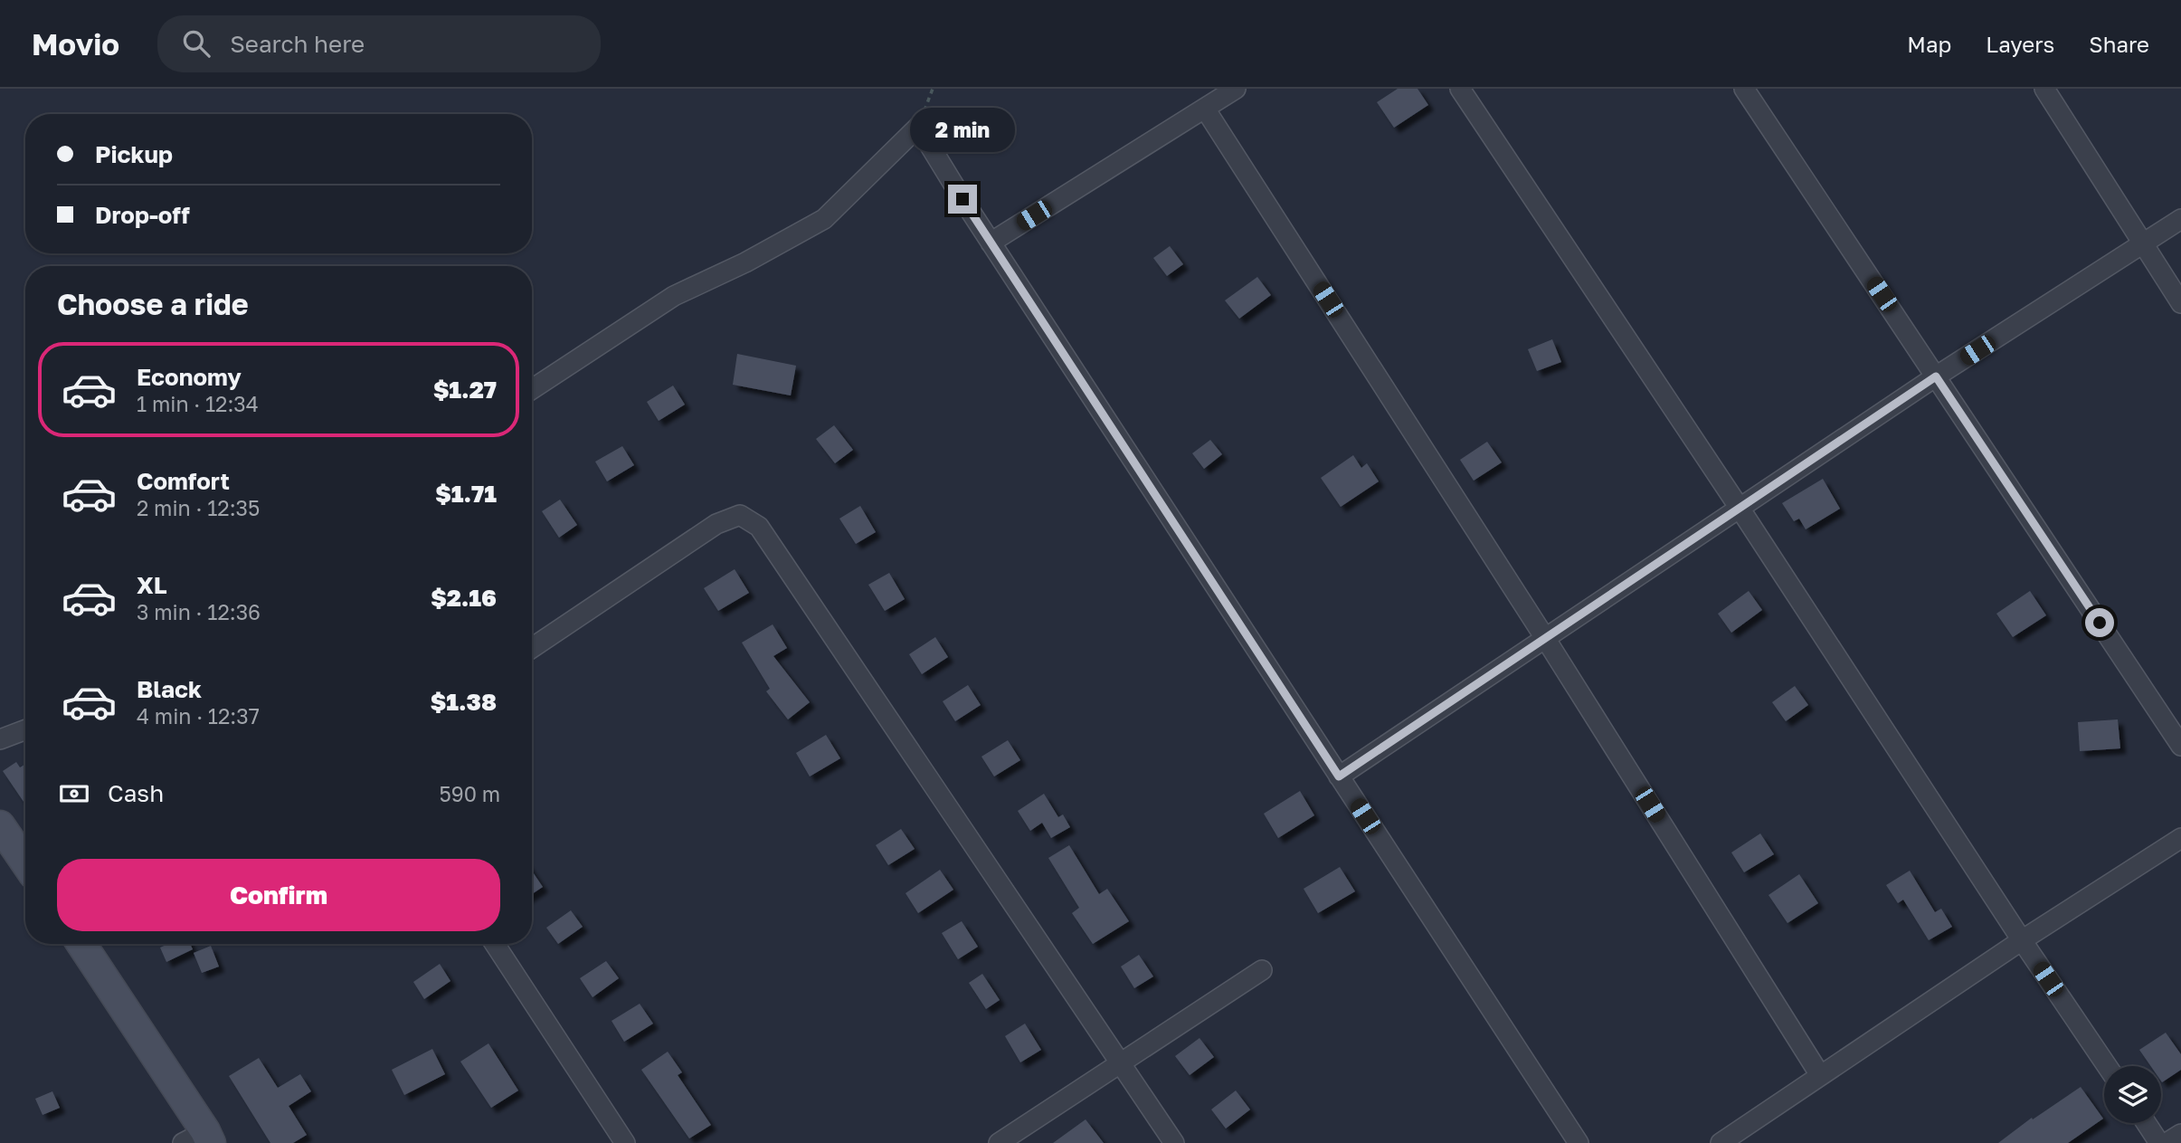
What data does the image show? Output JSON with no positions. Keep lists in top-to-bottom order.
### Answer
{
  "page": {
    "header": "Movio",
    "search": "Search here",
    "nav": ["Map", "Layers", "Share"],
    "bubble": "2 min",
    "banner": ["Pickup", "Drop-off"],
    "heading": "Choose a ride",
    "list": [
      {
        "name": "Economy",
        "note": "1 min · 12:34",
        "value": "$1.27"
      },
      {
        "name": "Comfort",
        "note": "2 min · 12:35",
        "value": "$1.71"
      },
      {
        "name": "XL",
        "note": "3 min · 12:36",
        "value": "$2.16"
      },
      {
        "name": "Black",
        "note": "4 min · 12:37",
        "value": "$1.38"
      }
    ],
    "pay": ["Cash", "590 m"],
    "buttons": "Confirm"
  }
}
